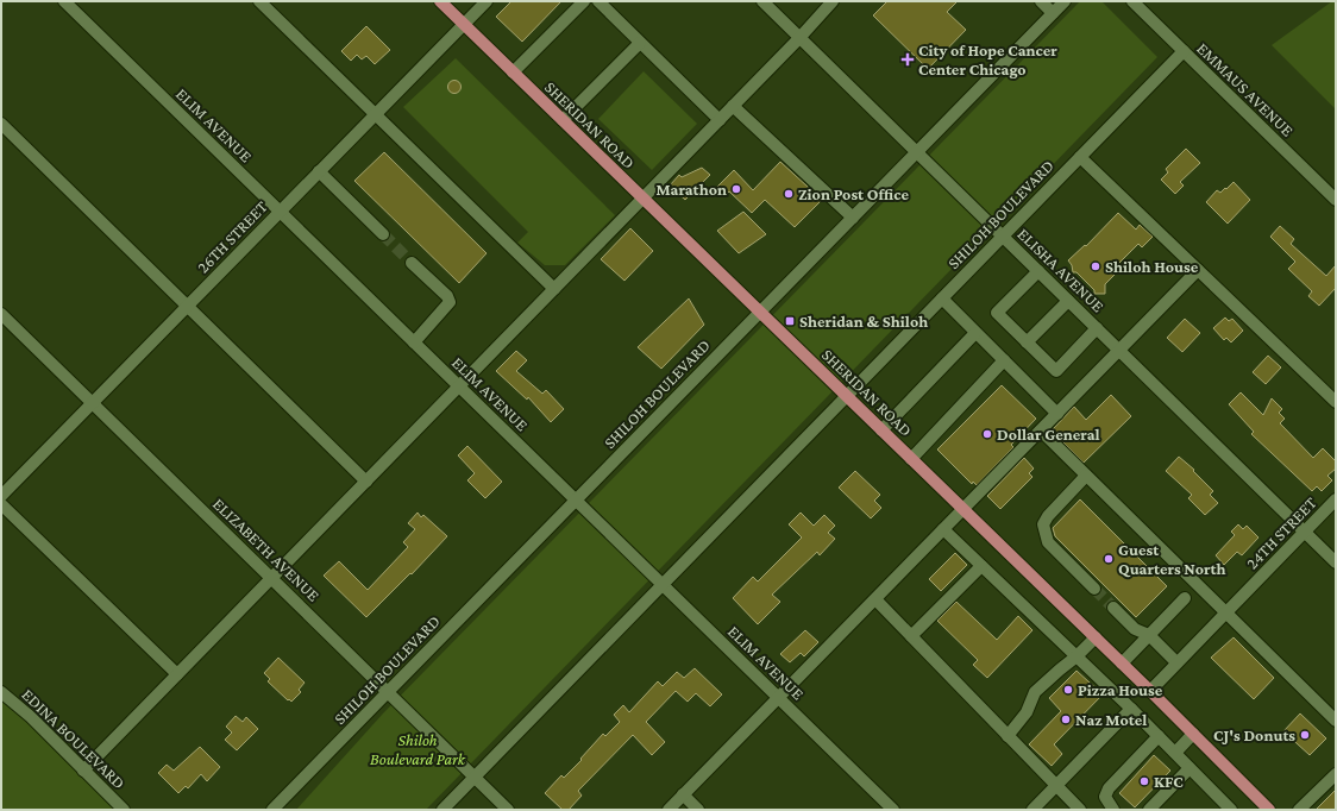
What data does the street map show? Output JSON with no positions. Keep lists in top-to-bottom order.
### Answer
{
  "streets": {
    "main road": ["SHERIDAN ROAD"],
    "street": [
      "EMMAUS AVENUE",
      "ELIM AVENUE",
      "SHILOH BOULEVARD",
      "26TH STREET",
      "ELISHA AVENUE",
      "24TH STREET",
      "ELIZABETH AVENUE",
      "EDINA BOULEVARD"
    ]
  },
  "crossings": [
    ["EMMAUS AVENUE", "SHILOH BOULEVARD"],
    ["ELIM AVENUE", "SHILOH BOULEVARD"],
    ["ELIM AVENUE", "26TH STREET"],
    ["SHERIDAN ROAD", "SHILOH BOULEVARD"],
    ["SHERIDAN ROAD", "26TH STREET"],
    ["SHERIDAN ROAD", "24TH STREET"],
    ["SHILOH BOULEVARD", "ELISHA AVENUE"],
    ["SHILOH BOULEVARD", "ELIZABETH AVENUE"],
    ["26TH STREET", "ELIZABETH AVENUE"],
    ["ELISHA AVENUE", "24TH STREET"]
  ],
  "parks": ["Shiloh Boulevard Park"],
  "places": {
    "health": ["City of Hope Cancer Center Chicago"],
    "other": [
      "Marathon",
      "Zion Post Office",
      "Shiloh House",
      "Dollar General",
      "Guest Quarters North",
      "Pizza House",
      "Naz Motel",
      "CJ's Donuts",
      "KFC"
    ],
    "transit": ["Sheridan & Shiloh"]
  }
}
